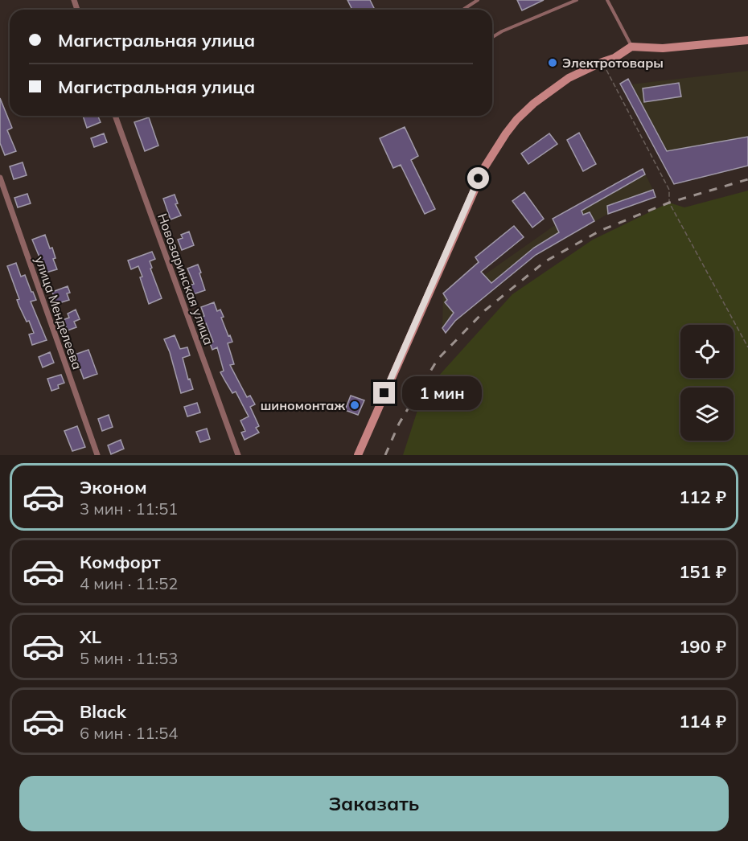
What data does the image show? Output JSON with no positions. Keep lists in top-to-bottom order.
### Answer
{
  "streets": {
    "street": ["Новозаринская улица", "улица Менделеева"]
  },
  "places": ["Электротовары", "шиномонтаж"],
  "page": {
    "banner": ["Магистральная улица", "Магистральная улица"],
    "bubble": "1 мин",
    "list": [
      {
        "name": "Эконом",
        "note": "3 мин · 11:51",
        "value": "112 ₽"
      },
      {
        "name": "Комфорт",
        "note": "4 мин · 11:52",
        "value": "151 ₽"
      },
      {
        "name": "XL",
        "note": "5 мин · 11:53",
        "value": "190 ₽"
      },
      {
        "name": "Black",
        "note": "6 мин · 11:54",
        "value": "114 ₽"
      }
    ],
    "buttons": "Заказать"
  }
}
